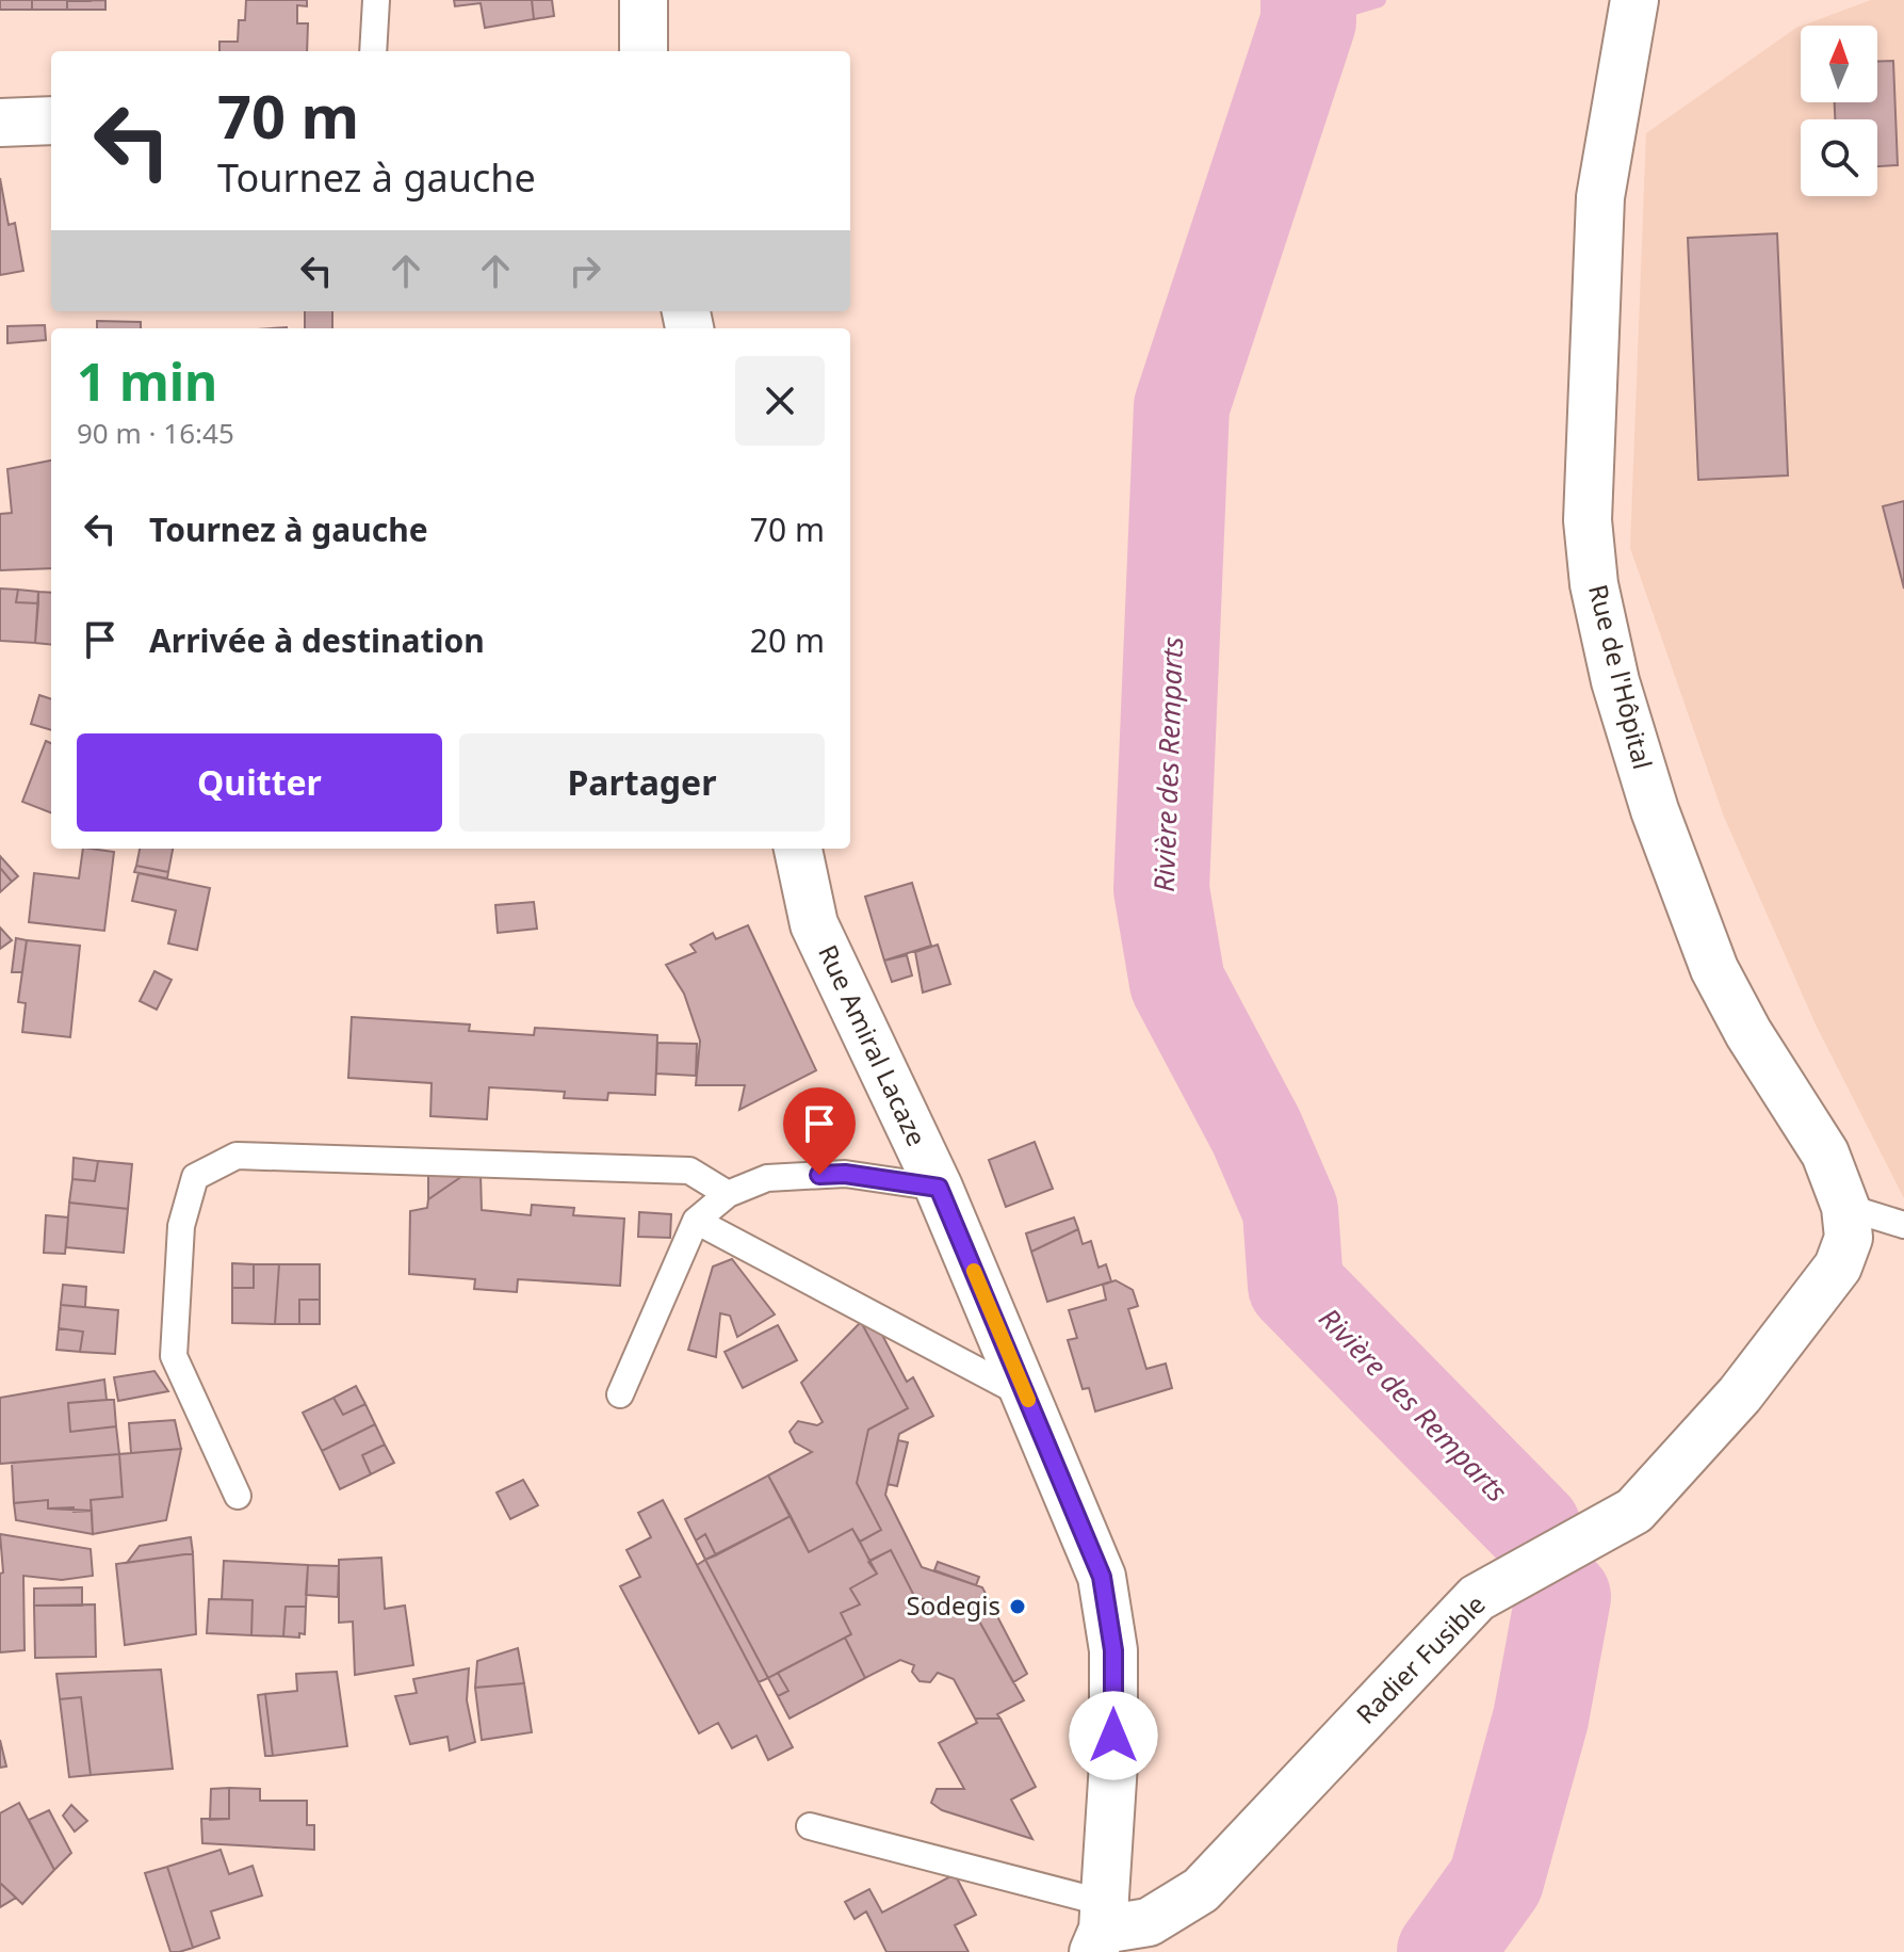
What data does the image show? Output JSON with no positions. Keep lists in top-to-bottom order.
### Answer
{
  "streets": {
    "street": ["Rue de l'Hôpital", "Rue Amiral Lacaze", "Radier Fusible"]
  },
  "crossings": [
    ["Rue de l'Hôpital", "Radier Fusible"],
    ["Rue Amiral Lacaze", "Radier Fusible"]
  ],
  "water": ["Rivière des Remparts"],
  "places": ["Sodegis"],
  "north": "top",
  "page": {
    "turn": ["70 m", "Tournez à gauche"],
    "heading": ["1 min", "90 m · 16:45"],
    "list": [
      {
        "name": "Tournez à gauche",
        "value": "70 m"
      },
      {
        "name": "Arrivée à destination",
        "value": "20 m"
      }
    ],
    "buttons": ["Quitter", "Partager"]
  }
}
